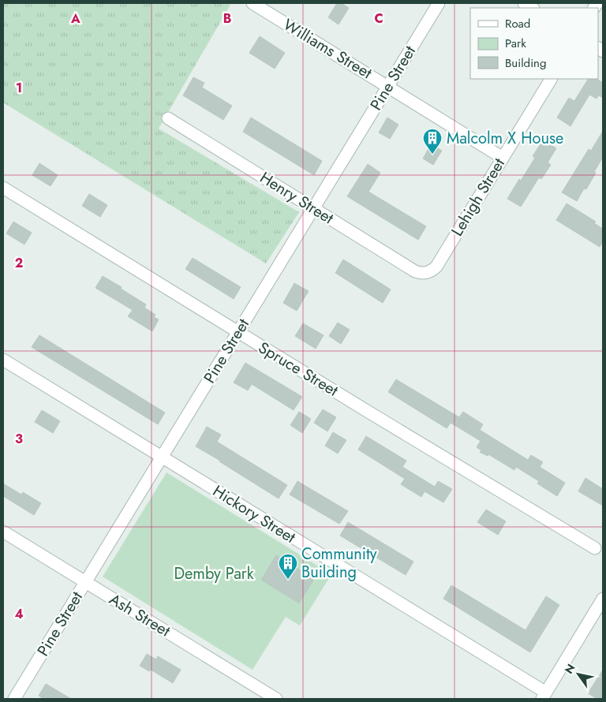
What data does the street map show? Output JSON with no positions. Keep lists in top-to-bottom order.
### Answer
{
  "streets": {
    "street": [
      "Williams Street",
      "Pine Street",
      "Lehigh Street",
      "Henry Street",
      "Spruce Street",
      "Hickory Street",
      "Ash Street"
    ]
  },
  "crossings": [
    ["Williams Street", "Pine Street"],
    ["Williams Street", "Lehigh Street"],
    ["Pine Street", "Henry Street"],
    ["Pine Street", "Spruce Street"],
    ["Pine Street", "Hickory Street"],
    ["Pine Street", "Ash Street"],
    ["Lehigh Street", "Henry Street"]
  ],
  "parks": ["Demby Park"],
  "places": {
    "building": ["Malcolm X House", "Community Building"]
  },
  "legend": ["Road", "Park", "Building"],
  "north": "top left",
  "grid": {
    "columns": ["A", "B", "C"],
    "rows": [
      "1",
      "2",
      "3",
      "4"
    ]
  }
}
